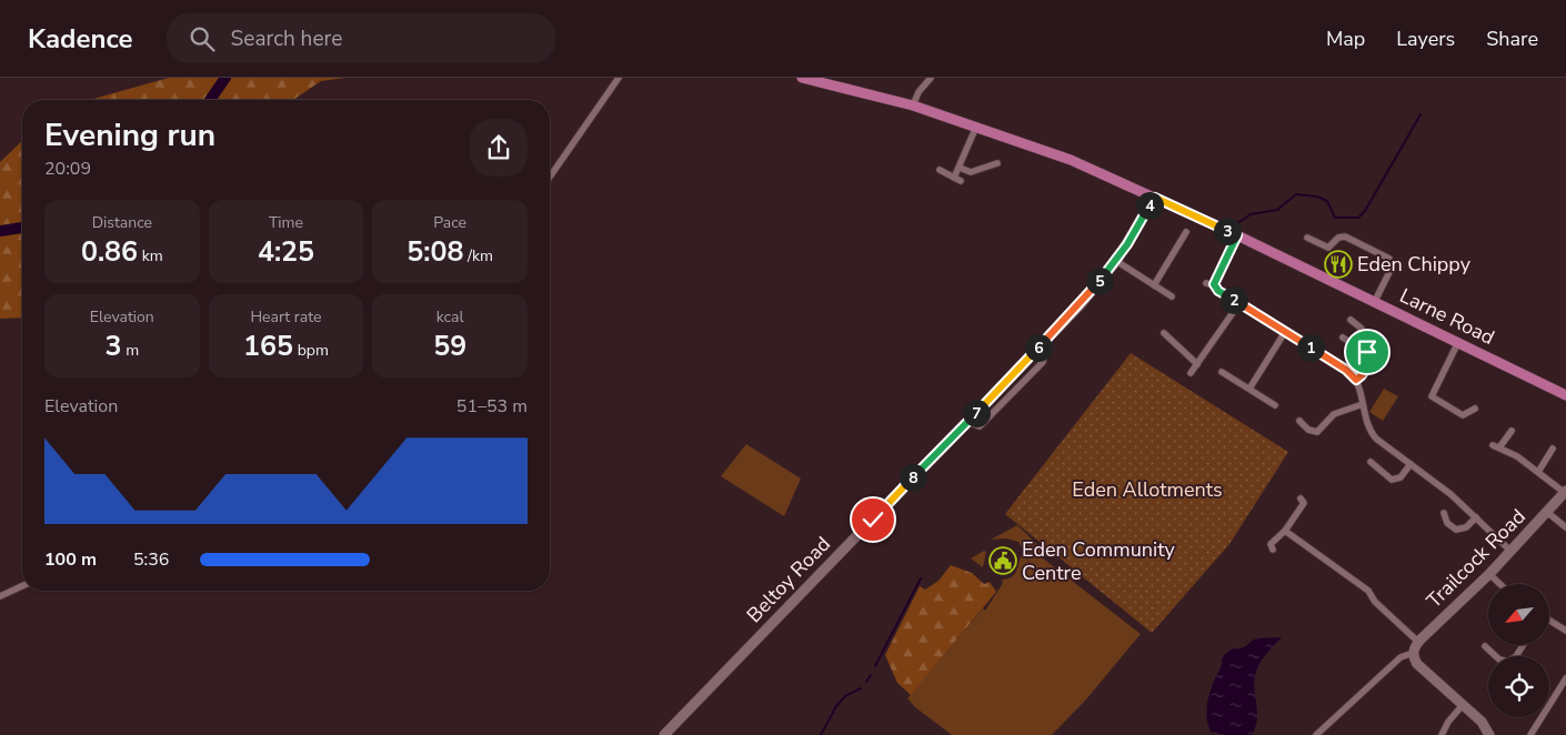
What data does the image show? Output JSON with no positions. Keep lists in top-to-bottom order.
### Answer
{
  "streets": {
    "main road": ["Larne Road", "Trailcock Road", "Beltoy Road"]
  },
  "crossings": [
    ["Larne Road", "Beltoy Road"]
  ],
  "parks": ["Eden Allotments"],
  "places": {
    "restaurant": ["Eden Chippy"],
    "public building": ["Eden Community Centre"]
  },
  "north": "bottom left",
  "page": {
    "header": "Kadence",
    "search": "Search here",
    "nav": ["Map", "Layers", "Share"],
    "heading": ["Evening run", "20:09"],
    "pins": [
      "4",
      "3",
      "5",
      "2",
      "1",
      "6",
      "7",
      "8"
    ],
    "stats": [
      ["Distance", "0.86 km"],
      ["Time", "4:25"],
      ["Pace", "5:08 /km"],
      ["Elevation", "3 m"],
      ["Heart rate", "165 bpm"],
      ["kcal", "59"]
    ],
    "chart": ["Elevation", "51–53 m"],
    "list": [
      {
        "name": "100 m",
        "note": "5:36"
      }
    ]
  }
}
